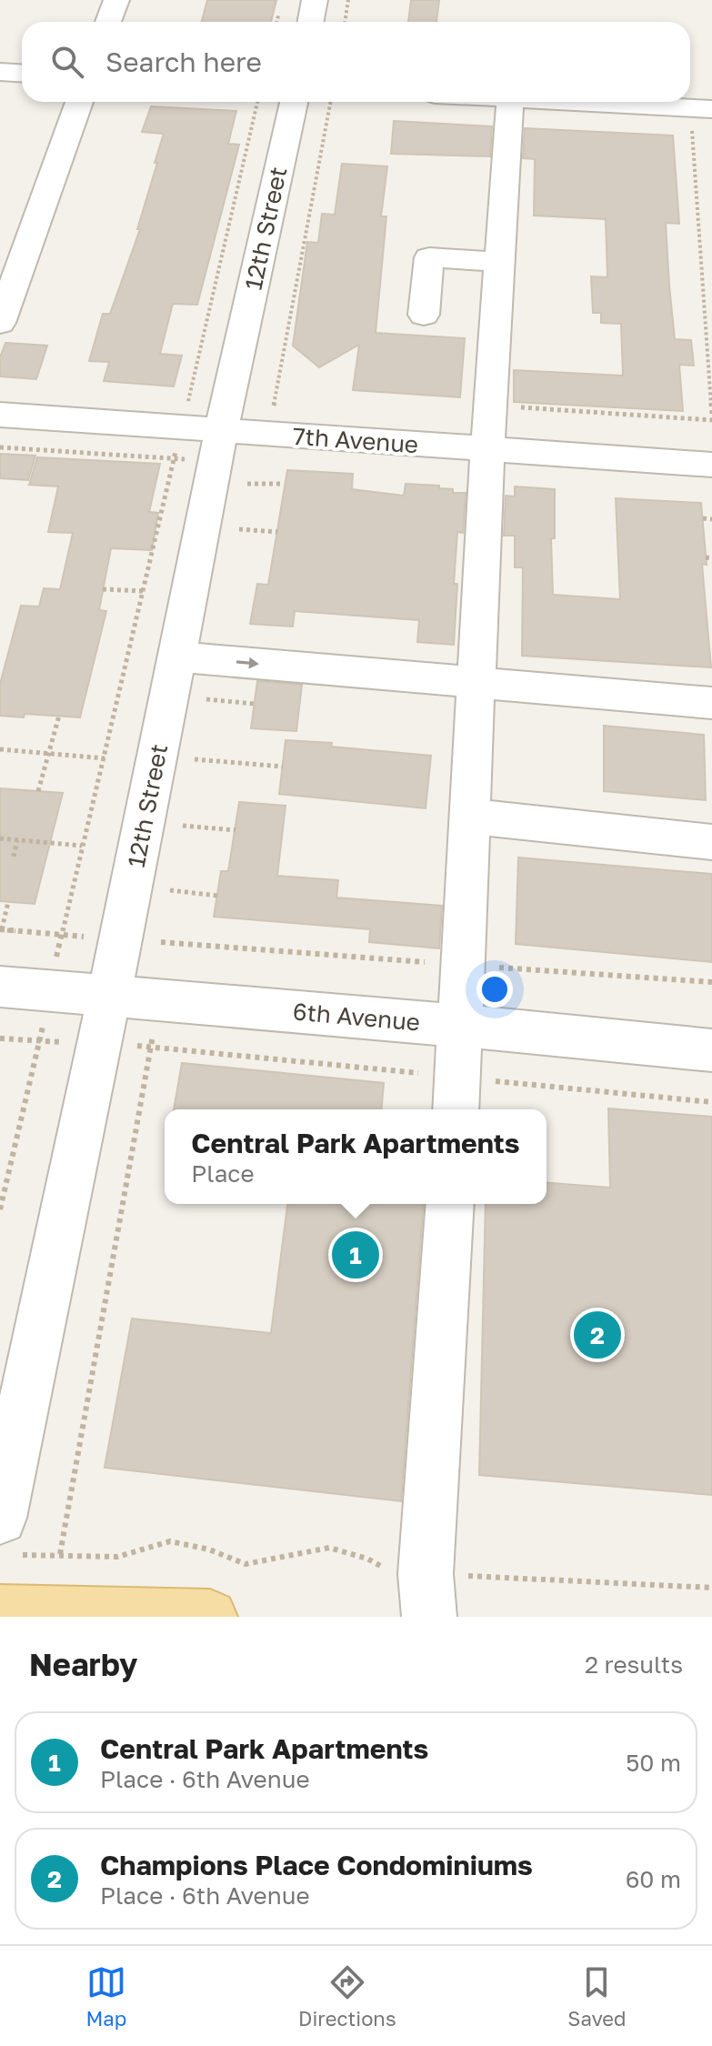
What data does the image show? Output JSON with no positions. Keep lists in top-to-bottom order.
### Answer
{
  "streets": {
    "street": ["12th Street", "7th Avenue", "6th Avenue"]
  },
  "crossings": [
    ["12th Street", "7th Avenue"],
    ["12th Street", "6th Avenue"]
  ],
  "page": {
    "search": "Search here",
    "popup": ["Central Park Apartments", "Place"],
    "pins": ["1", "2"],
    "heading": ["Nearby", "2 results"],
    "list": [
      {
        "mark": "1",
        "name": "Central Park Apartments",
        "note": "Place · 6th Avenue",
        "value": "50 m"
      },
      {
        "mark": "2",
        "name": "Champions Place Condominiums",
        "note": "Place · 6th Avenue",
        "value": "60 m"
      }
    ],
    "nav": ["Map", "Directions", "Saved"]
  }
}
